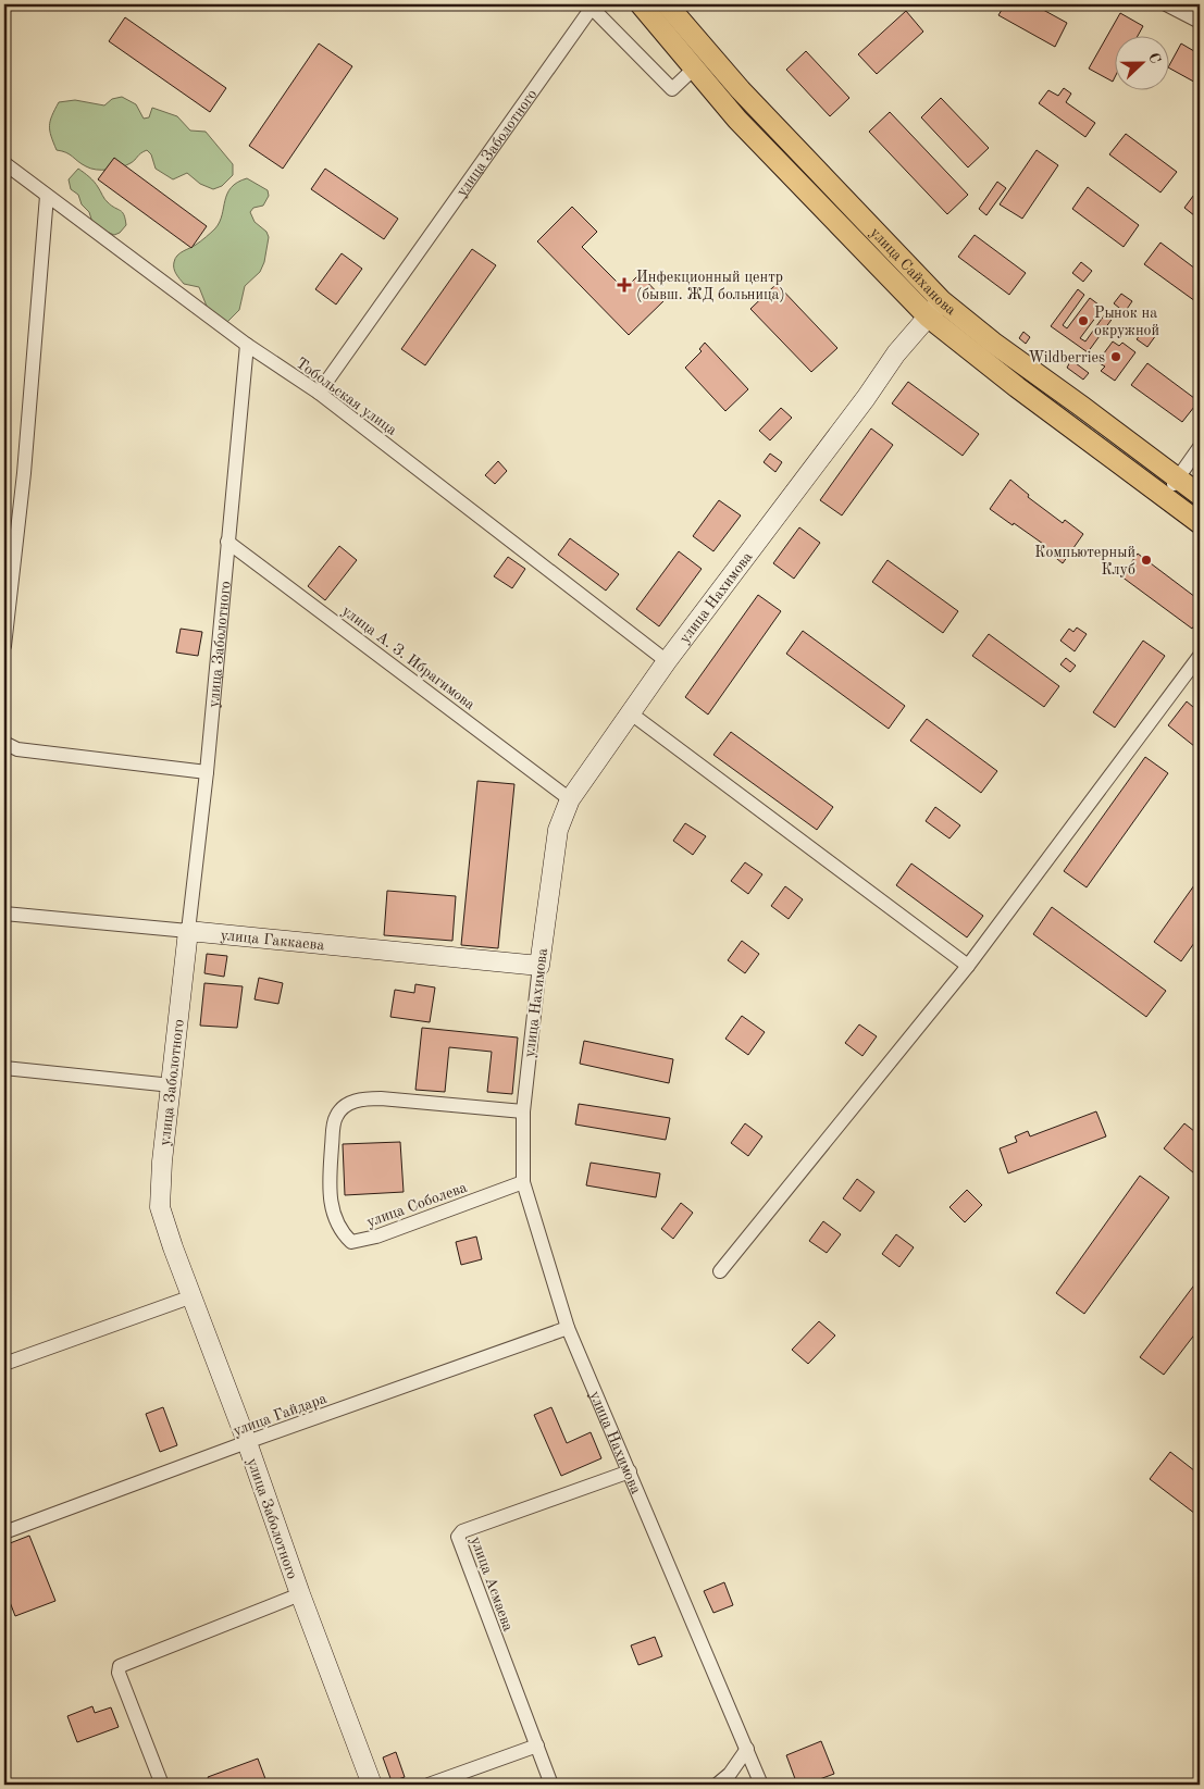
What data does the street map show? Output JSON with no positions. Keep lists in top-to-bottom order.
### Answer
{
  "streets": {
    "main road": ["улица Сайханова"],
    "street": [
      "улица Заболотного",
      "Тобольская улица",
      "улица Нахимова",
      "улица А. З. Ибрагимова",
      "улица Гаккаева",
      "улица Соболева",
      "улица Гайдара",
      "улица Асмаева"
    ]
  },
  "crossings": [
    ["улица Заболотного", "Тобольская улица"],
    ["улица Заболотного", "улица А. З. Ибрагимова"],
    ["улица Заболотного", "улица Гаккаева"],
    ["улица Заболотного", "улица Гайдара"],
    ["улица Сайханова", "улица Нахимова"],
    ["Тобольская улица", "улица Нахимова"],
    ["улица Нахимова", "улица А. З. Ибрагимова"],
    ["улица Нахимова", "улица Гаккаева"],
    ["улица Нахимова", "улица Соболева"],
    ["улица Нахимова", "улица Гайдара"],
    ["улица Нахимова", "улица Асмаева"]
  ],
  "places": {
    "health": ["Инфекционный центр (бывш. ЖД больница)"],
    "other": ["Рынок на окружной", "Wildberries", "Компьютерный Клуб"]
  },
  "north": "right"
}
